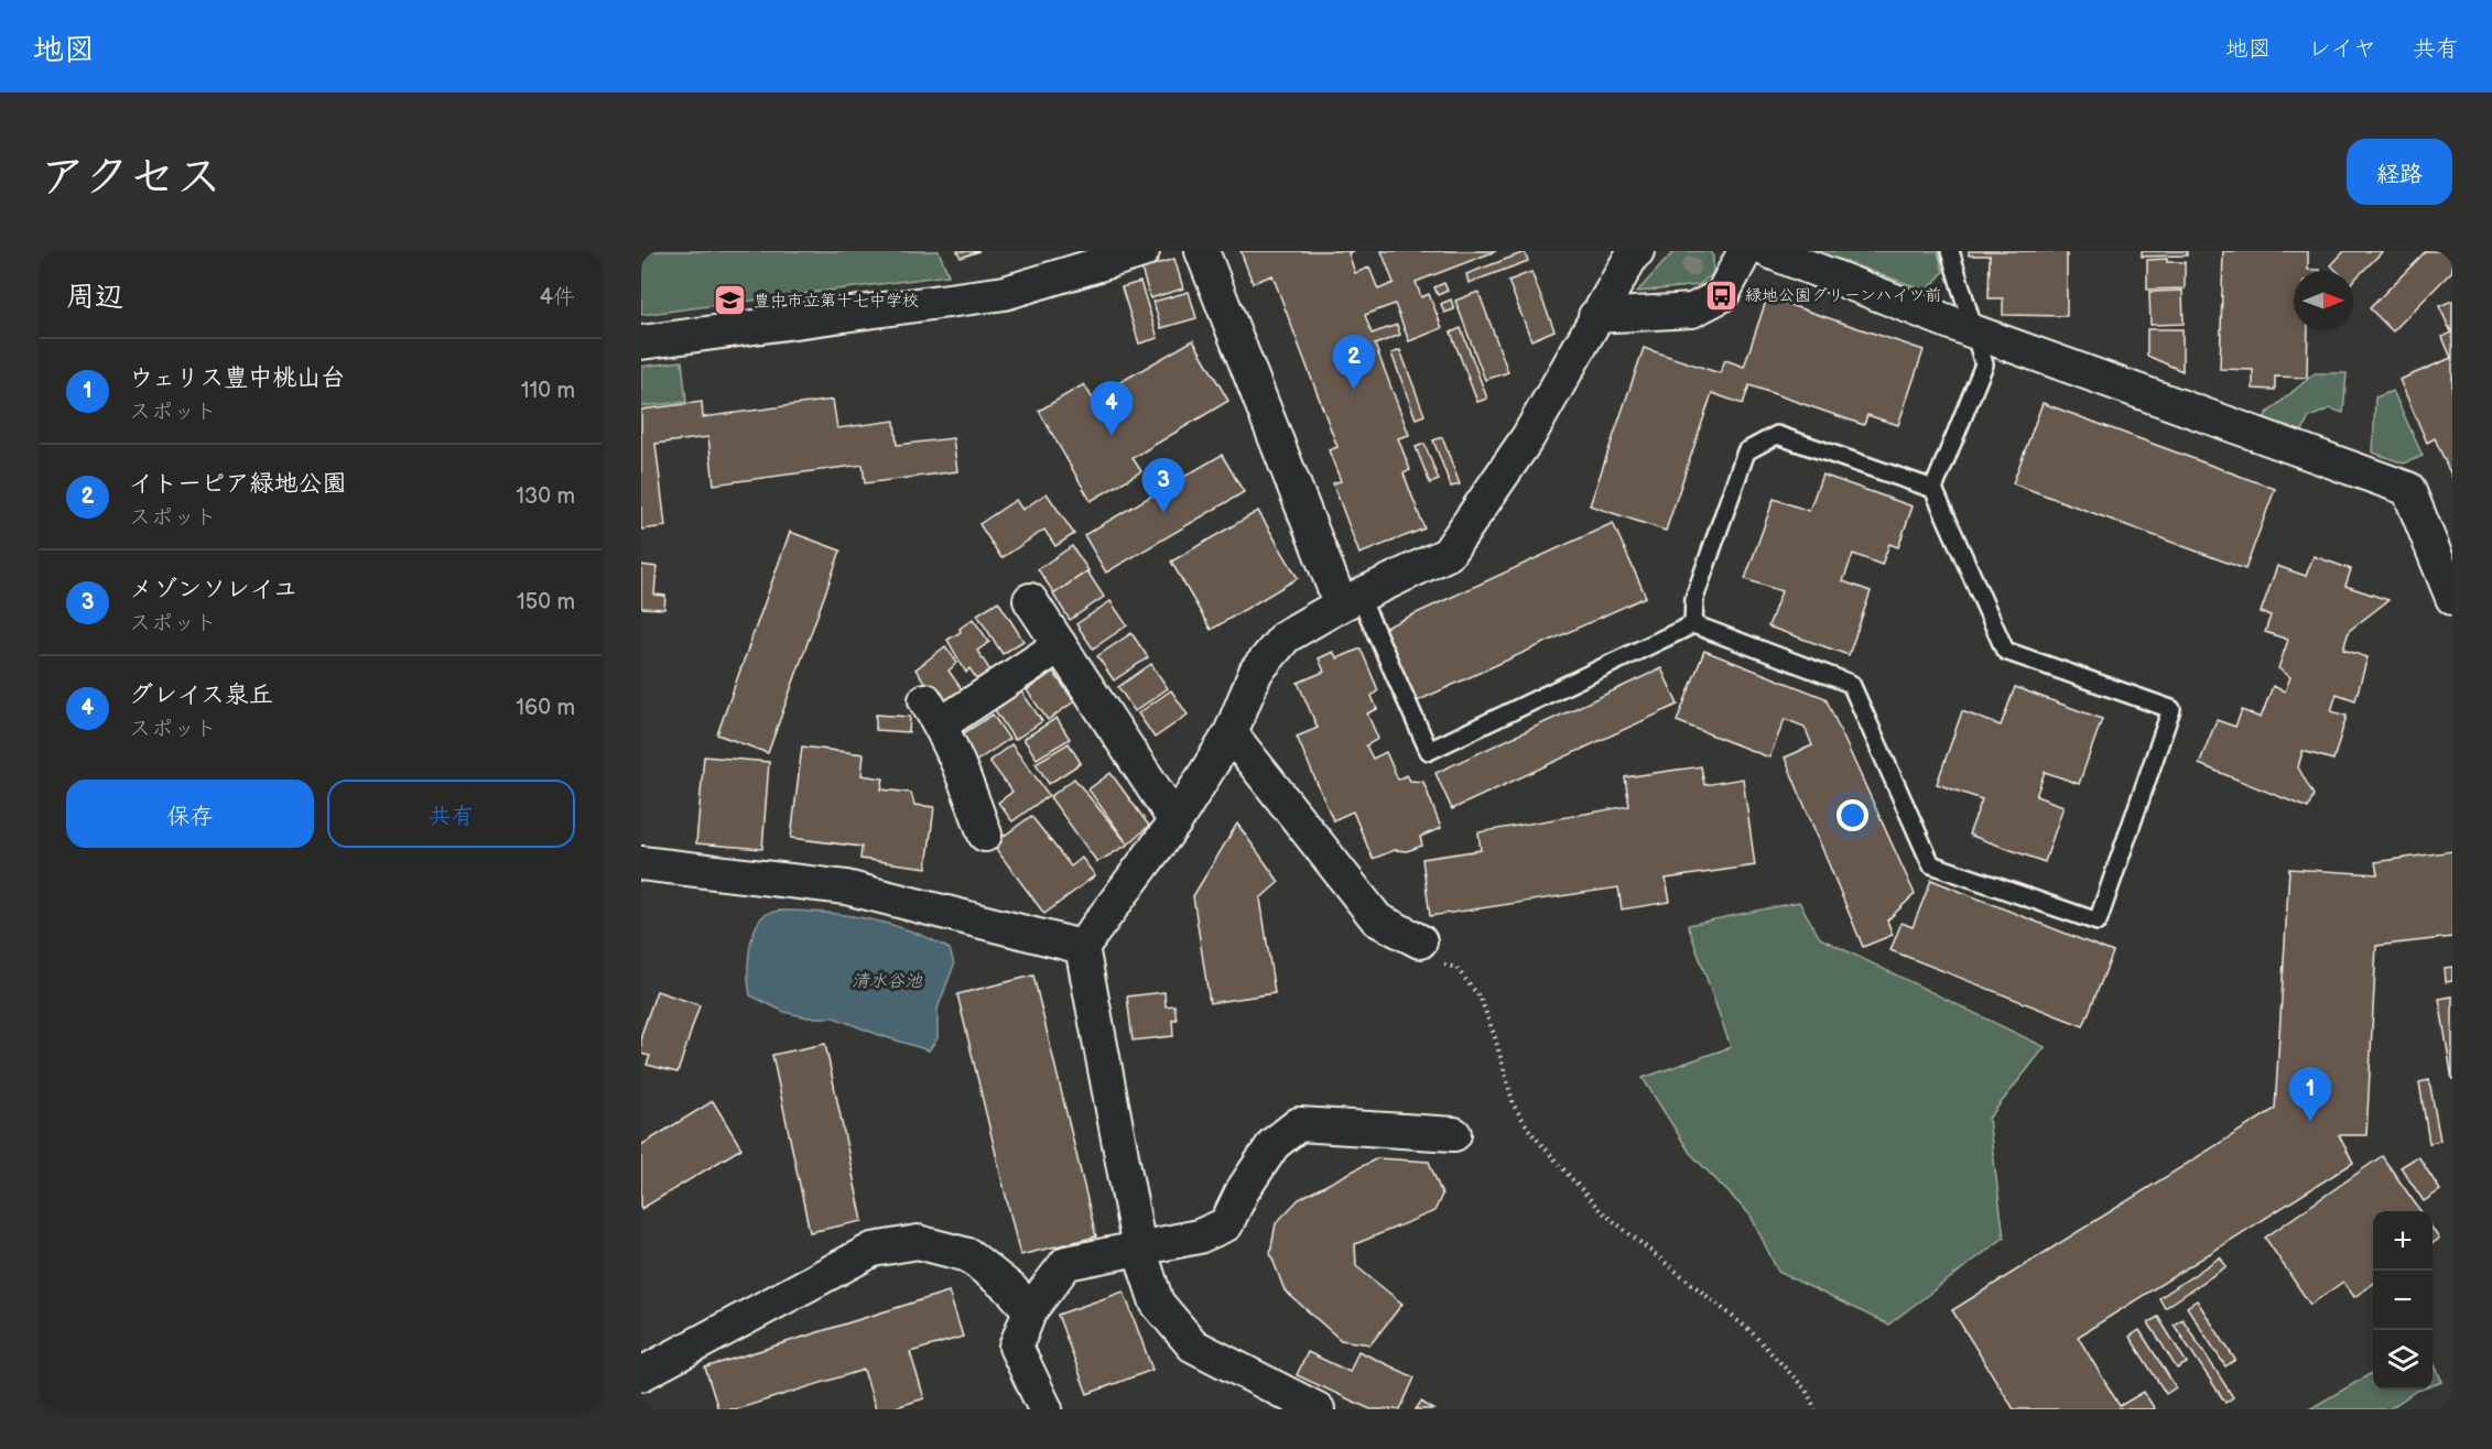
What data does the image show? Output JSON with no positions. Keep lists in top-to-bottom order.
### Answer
{
  "water": ["清水谷池"],
  "places": {
    "bus stop": ["緑地公園グリーンハイツ前"],
    "school or university": ["豊中市立第十七中学校"]
  },
  "north": "right",
  "page": {
    "header": "地図",
    "nav": ["地図", "レイヤ", "共有"],
    "title": "アクセス",
    "buttons": [
      "経路",
      ["保存", "共有"]
    ],
    "heading": ["周辺", "4件"],
    "pins": [
      "2",
      "4",
      "3",
      "1"
    ],
    "list": [
      {
        "mark": "1",
        "name": "ウェリス豊中桃山台",
        "note": "スポット",
        "value": "110 m"
      },
      {
        "mark": "2",
        "name": "イトーピア緑地公園",
        "note": "スポット",
        "value": "130 m"
      },
      {
        "mark": "3",
        "name": "メゾンソレイユ",
        "note": "スポット",
        "value": "150 m"
      },
      {
        "mark": "4",
        "name": "グレイス泉丘",
        "note": "スポット",
        "value": "160 m"
      }
    ],
    "map_buttons": ["+", "−"]
  }
}
